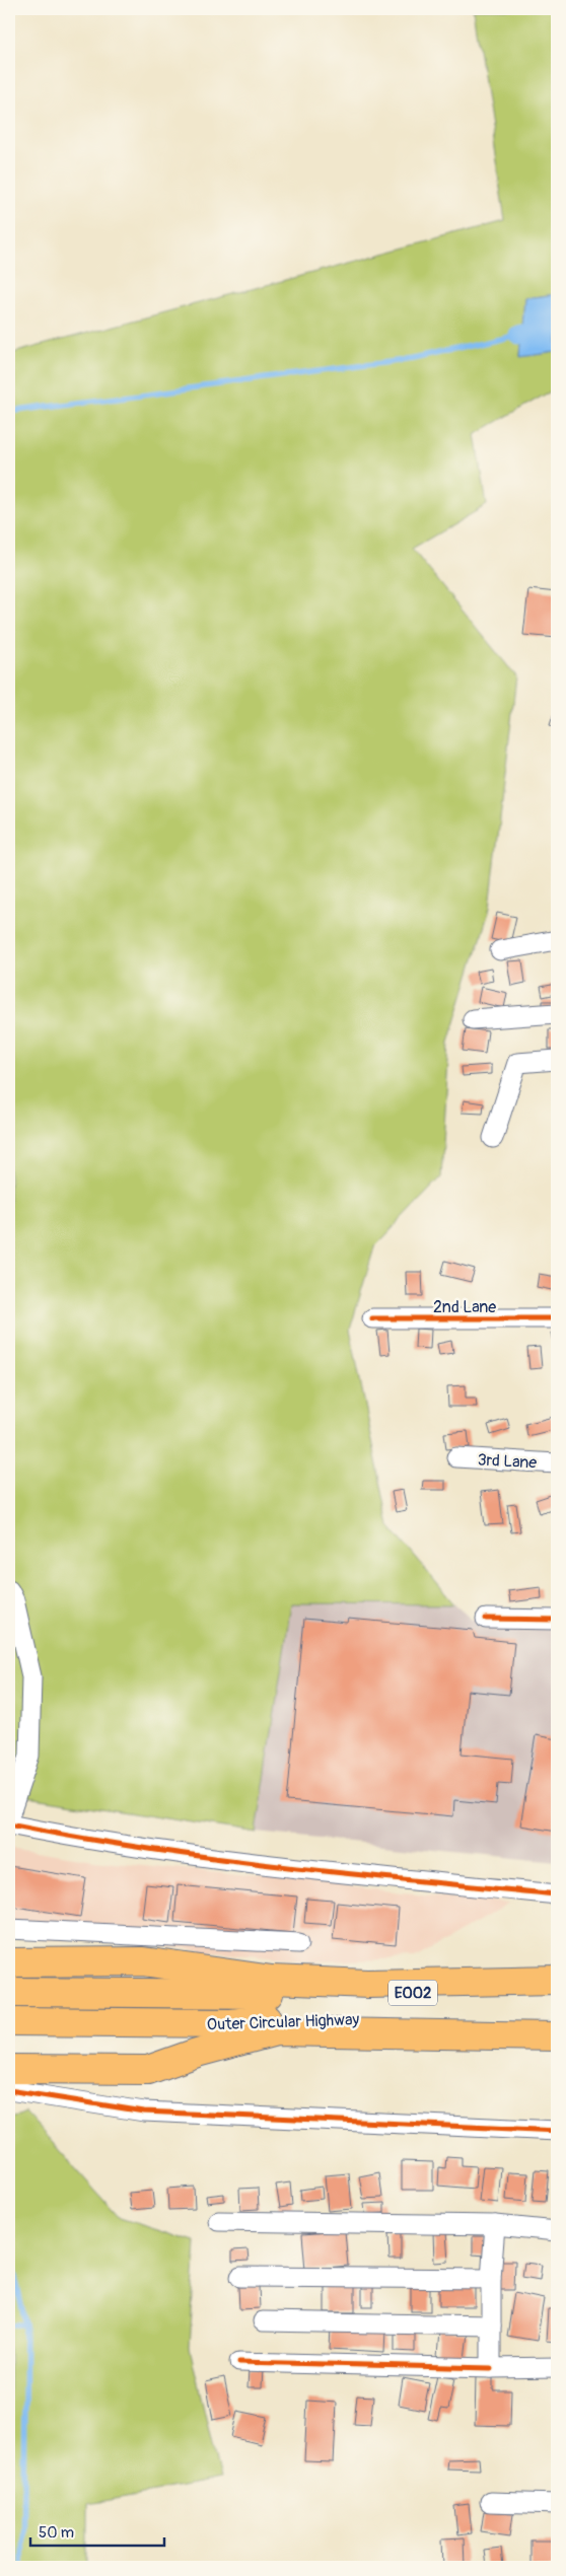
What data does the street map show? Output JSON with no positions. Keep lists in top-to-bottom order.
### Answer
{
  "streets": {
    "highway": ["E002", "Outer Circular Highway"],
    "street": ["2nd Lane", "3rd Lane"]
  },
  "scale_bar": "50 m"
}
